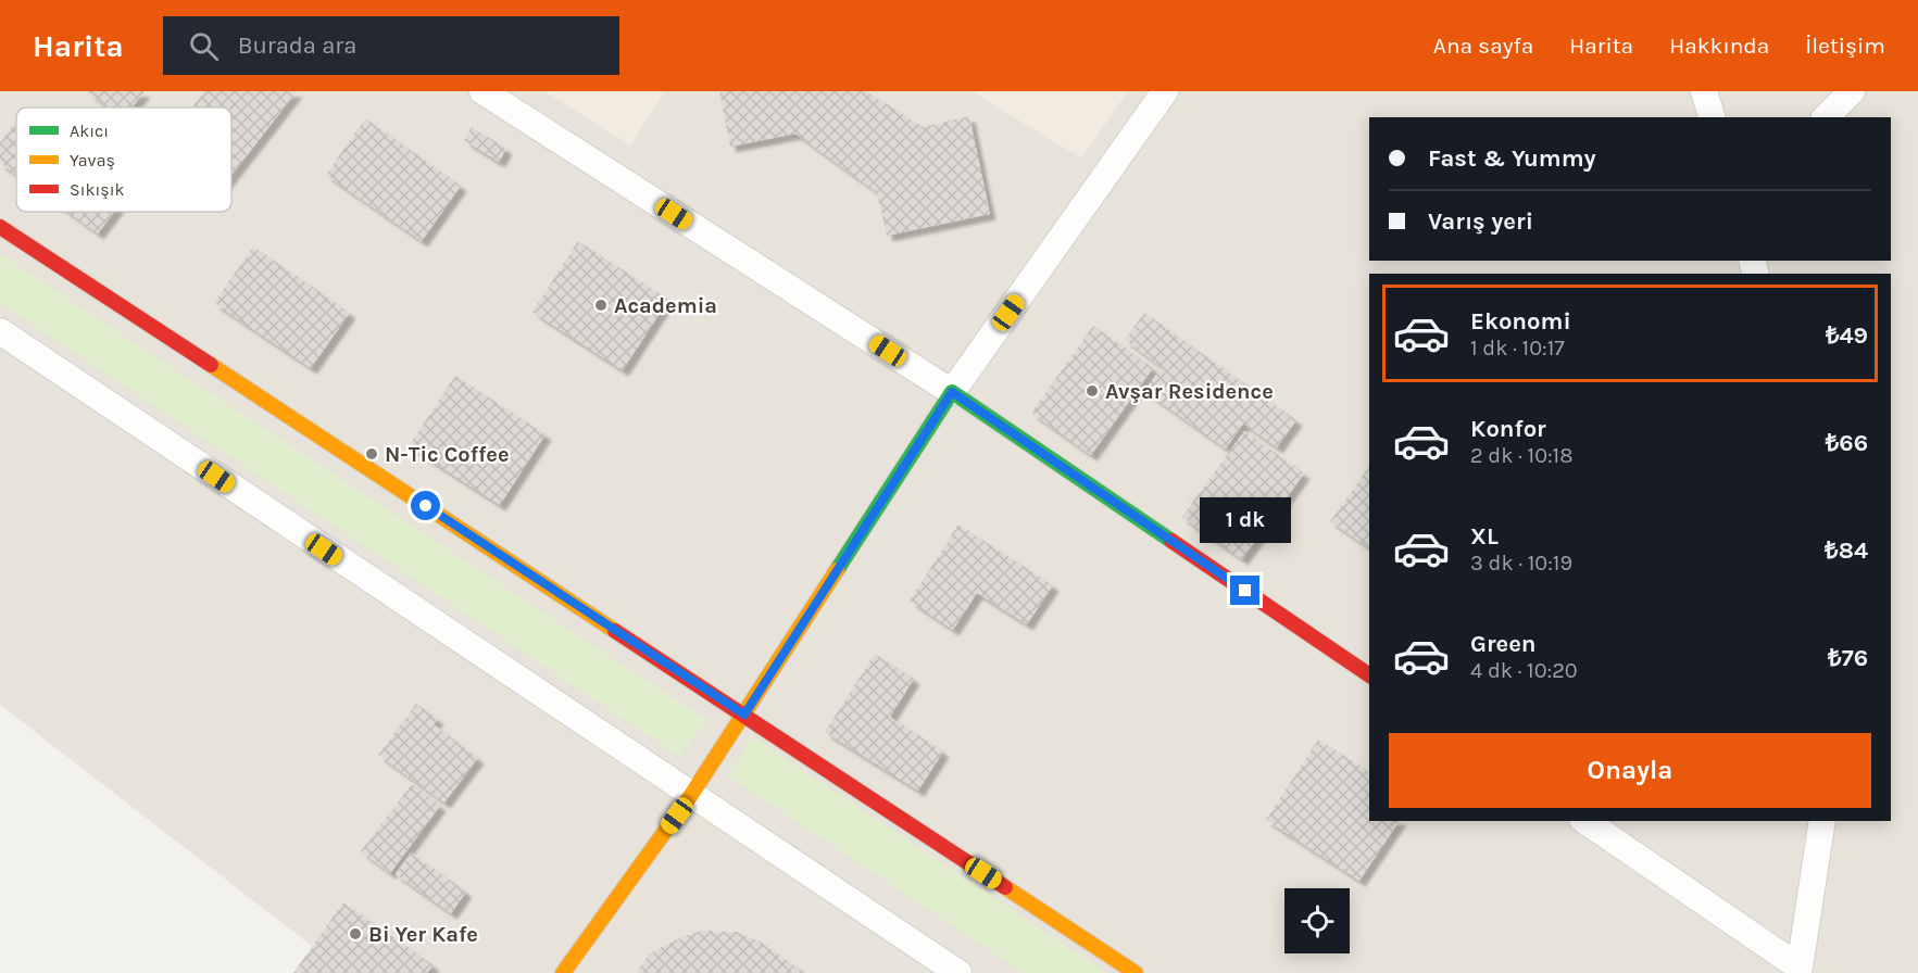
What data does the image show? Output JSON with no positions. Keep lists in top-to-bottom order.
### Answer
{
  "places": [
    "Academia",
    "Avşar Residence",
    "N-Tic Coffee",
    "Bi Yer Kafe"
  ],
  "legend": ["Akıcı", "Yavaş", "Sıkışık"],
  "page": {
    "header": "Harita",
    "search": "Burada ara",
    "nav": [
      "Ana sayfa",
      "Harita",
      "Hakkında",
      "İletişim"
    ],
    "banner": ["Fast & Yummy", "Varış yeri"],
    "list": [
      {
        "name": "Ekonomi",
        "note": "1 dk · 10:17",
        "value": "₺49"
      },
      {
        "name": "Konfor",
        "note": "2 dk · 10:18",
        "value": "₺66"
      },
      {
        "name": "XL",
        "note": "3 dk · 10:19",
        "value": "₺84"
      },
      {
        "name": "Green",
        "note": "4 dk · 10:20",
        "value": "₺76"
      }
    ],
    "bubble": "1 dk",
    "buttons": "Onayla"
  }
}
